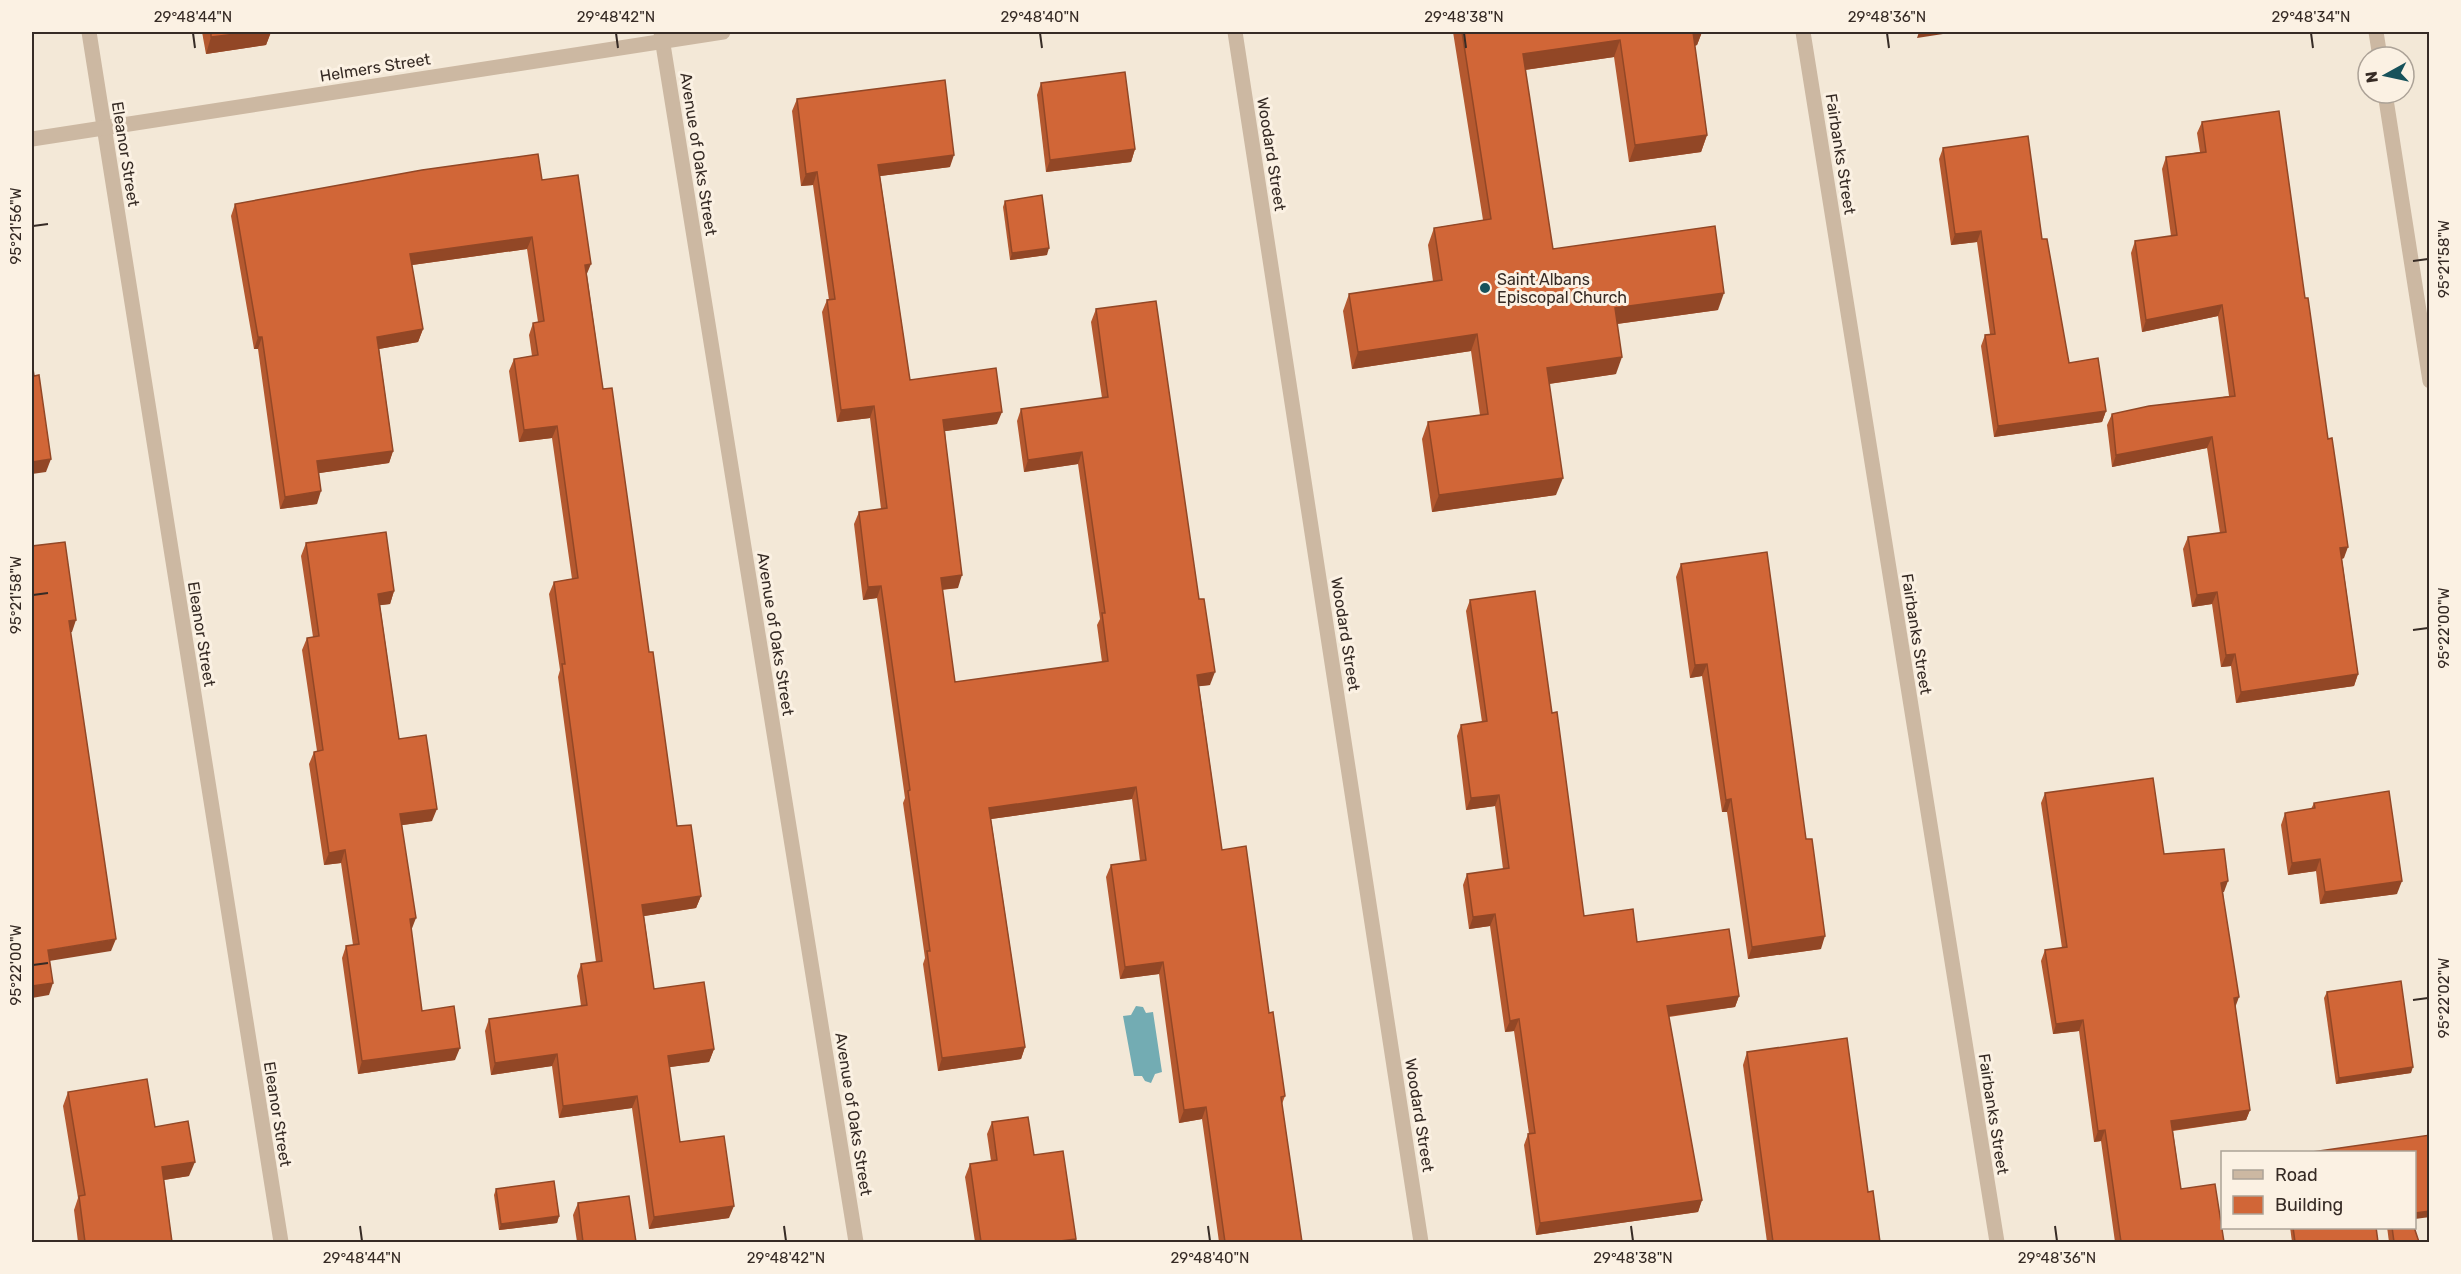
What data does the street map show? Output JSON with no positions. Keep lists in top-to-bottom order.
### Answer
{
  "streets": {
    "street": [
      "Helmers Street",
      "Eleanor Street",
      "Avenue of Oaks Street",
      "Woodard Street",
      "Fairbanks Street"
    ]
  },
  "crossings": [
    ["Helmers Street", "Eleanor Street"],
    ["Helmers Street", "Avenue of Oaks Street"]
  ],
  "places": ["Saint Albans Episcopal Church"],
  "legend": ["Road", "Building"],
  "north": "left",
  "coordinates": [
    "29°48'44\"N",
    "29°48'42\"N",
    "29°48'40\"N",
    "29°48'38\"N",
    "29°48'36\"N",
    "29°48'34\"N",
    "95°21'56\"W",
    "95°21'58\"W",
    "95°22'00\"W",
    "95°22'02\"W"
  ]
}
